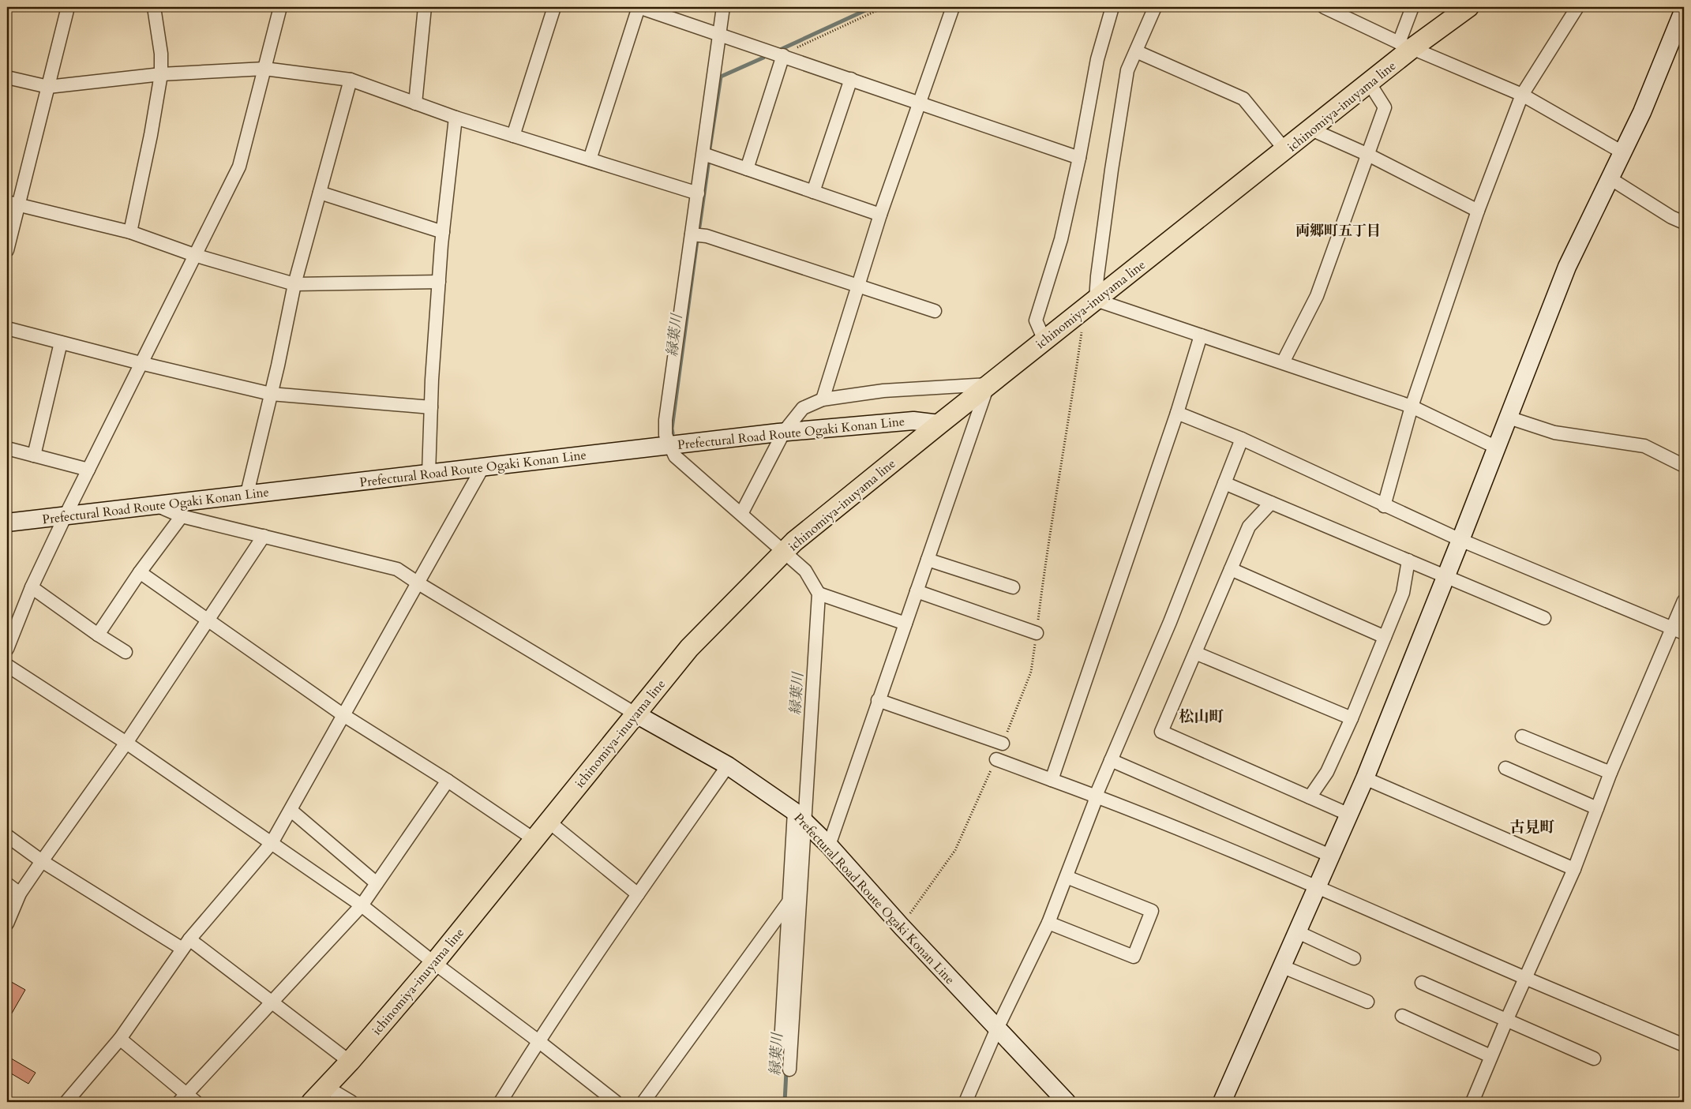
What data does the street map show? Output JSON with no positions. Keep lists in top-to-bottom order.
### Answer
{
  "streets": {
    "main road": ["ichinomiya-inuyama line", "Prefectural Road Route Ogaki Konan Line"]
  },
  "crossings": [
    ["ichinomiya-inuyama line", "Prefectural Road Route Ogaki Konan Line"]
  ],
  "districts": ["両郷町五丁目", "松山町", "古見町"],
  "water": ["縁葉川"]
}
